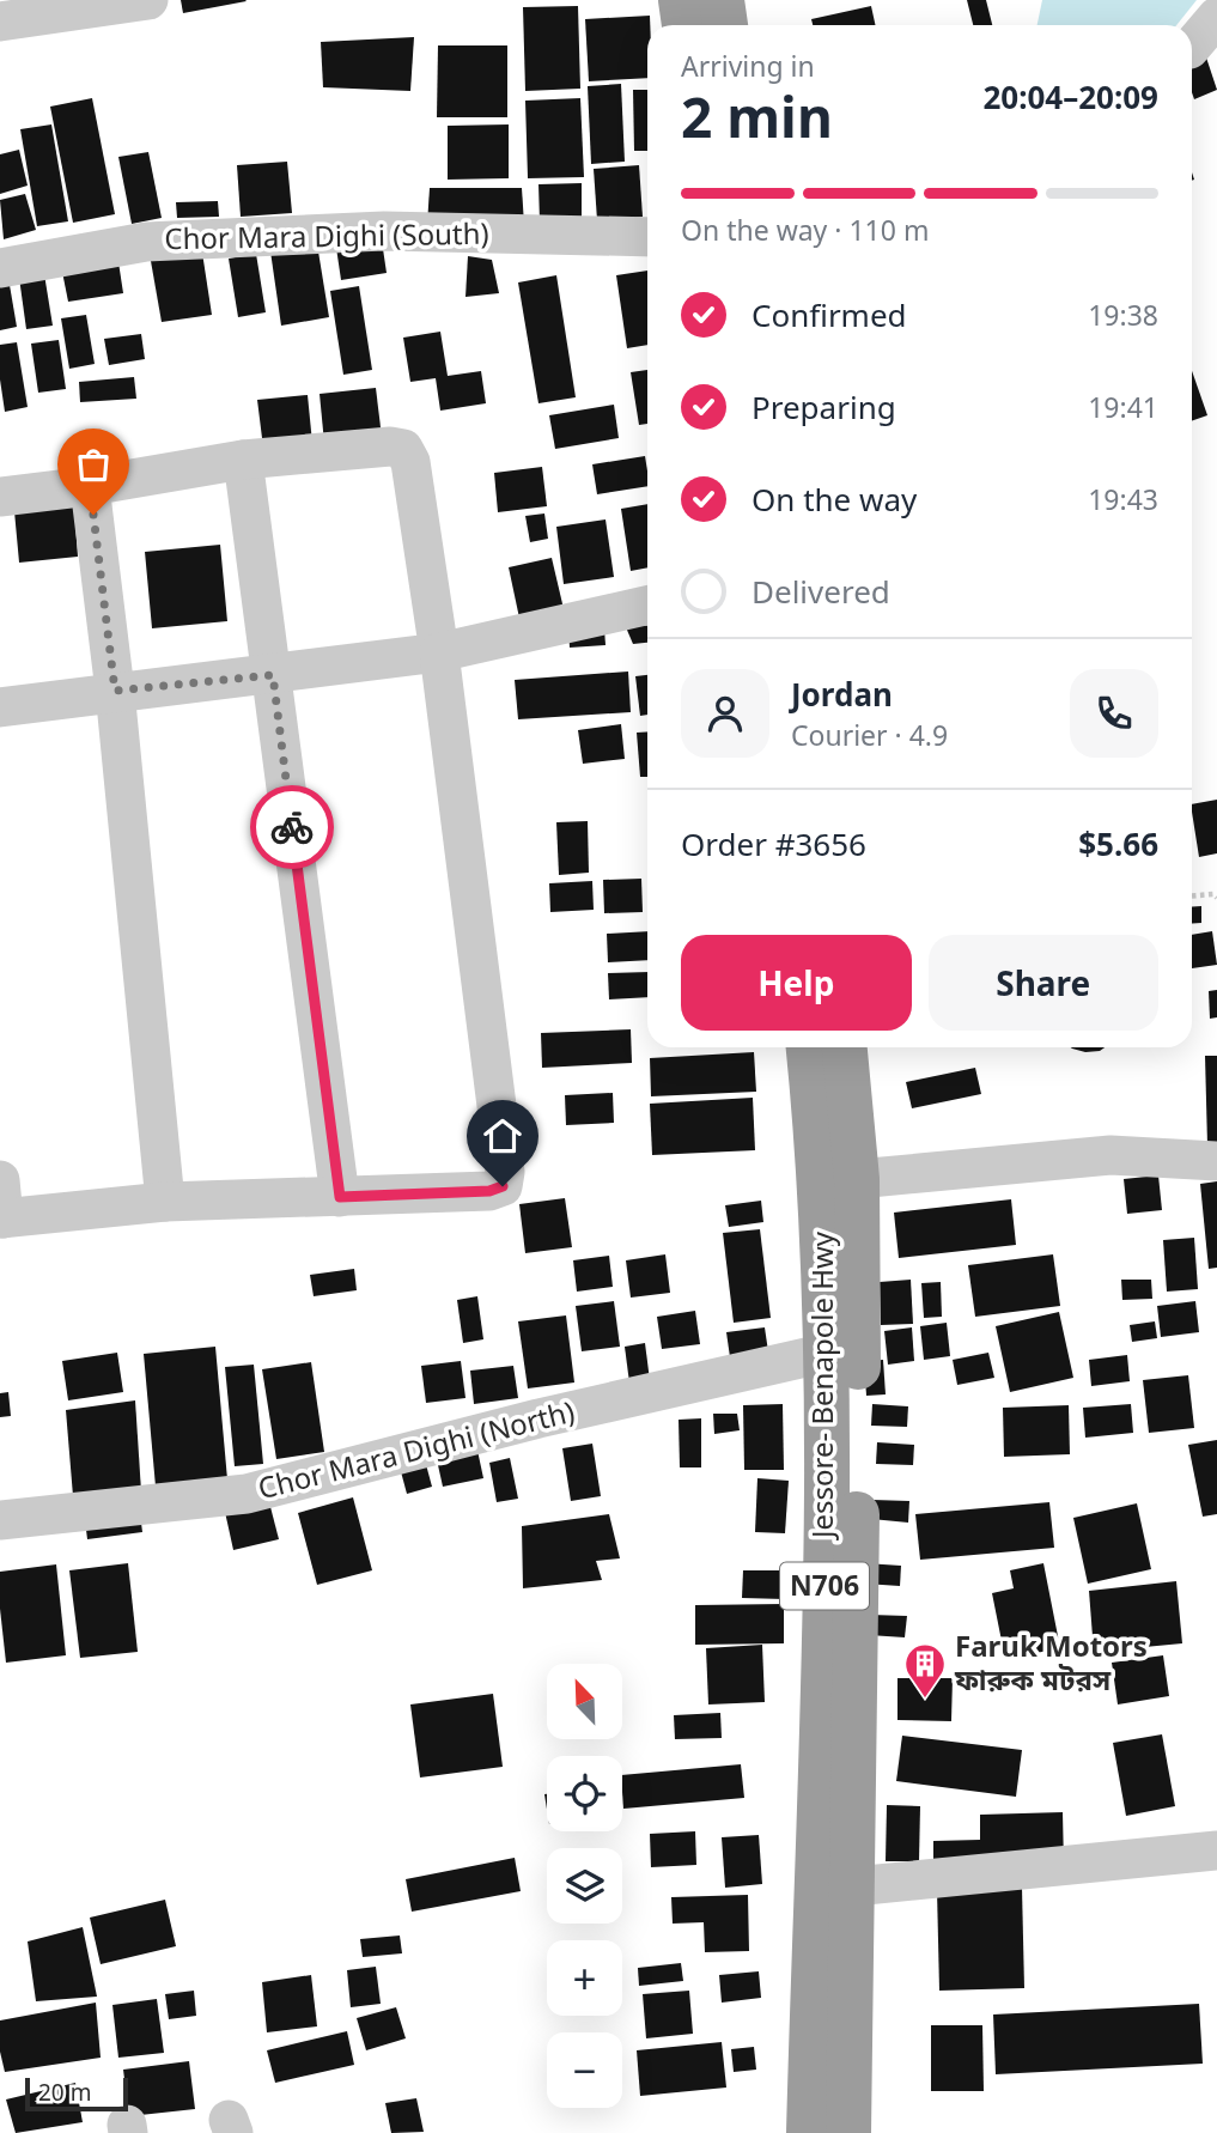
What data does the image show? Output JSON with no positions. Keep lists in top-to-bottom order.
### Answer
{
  "streets": {
    "highway": ["Jessore- Benapole Hwy", "N706"],
    "street": ["Chor Mara Dighi (South)", "Chor Mara Dighi (North)"]
  },
  "crossings": [
    ["Jessore- Benapole Hwy", "Chor Mara Dighi (North)"]
  ],
  "places": {
    "building": ["Faruk Motors ফারুক মটরস"]
  },
  "scale_bar": "20 m",
  "north": "top left",
  "page": {
    "heading": ["2 min", "Arriving in", "20:04–20:09"],
    "panel": [
      "Jordan",
      "Courier · 4.9",
      "Order #3656",
      "$5.66"
    ],
    "bar": "On the way · 110 m",
    "list": [
      ["Confirmed", "19:38"],
      ["Preparing", "19:41"],
      ["On the way", "19:43"],
      "Delivered"
    ],
    "buttons": ["Help", "Share"],
    "map_buttons": ["+", "−"],
    "scale": "20 m"
  }
}
